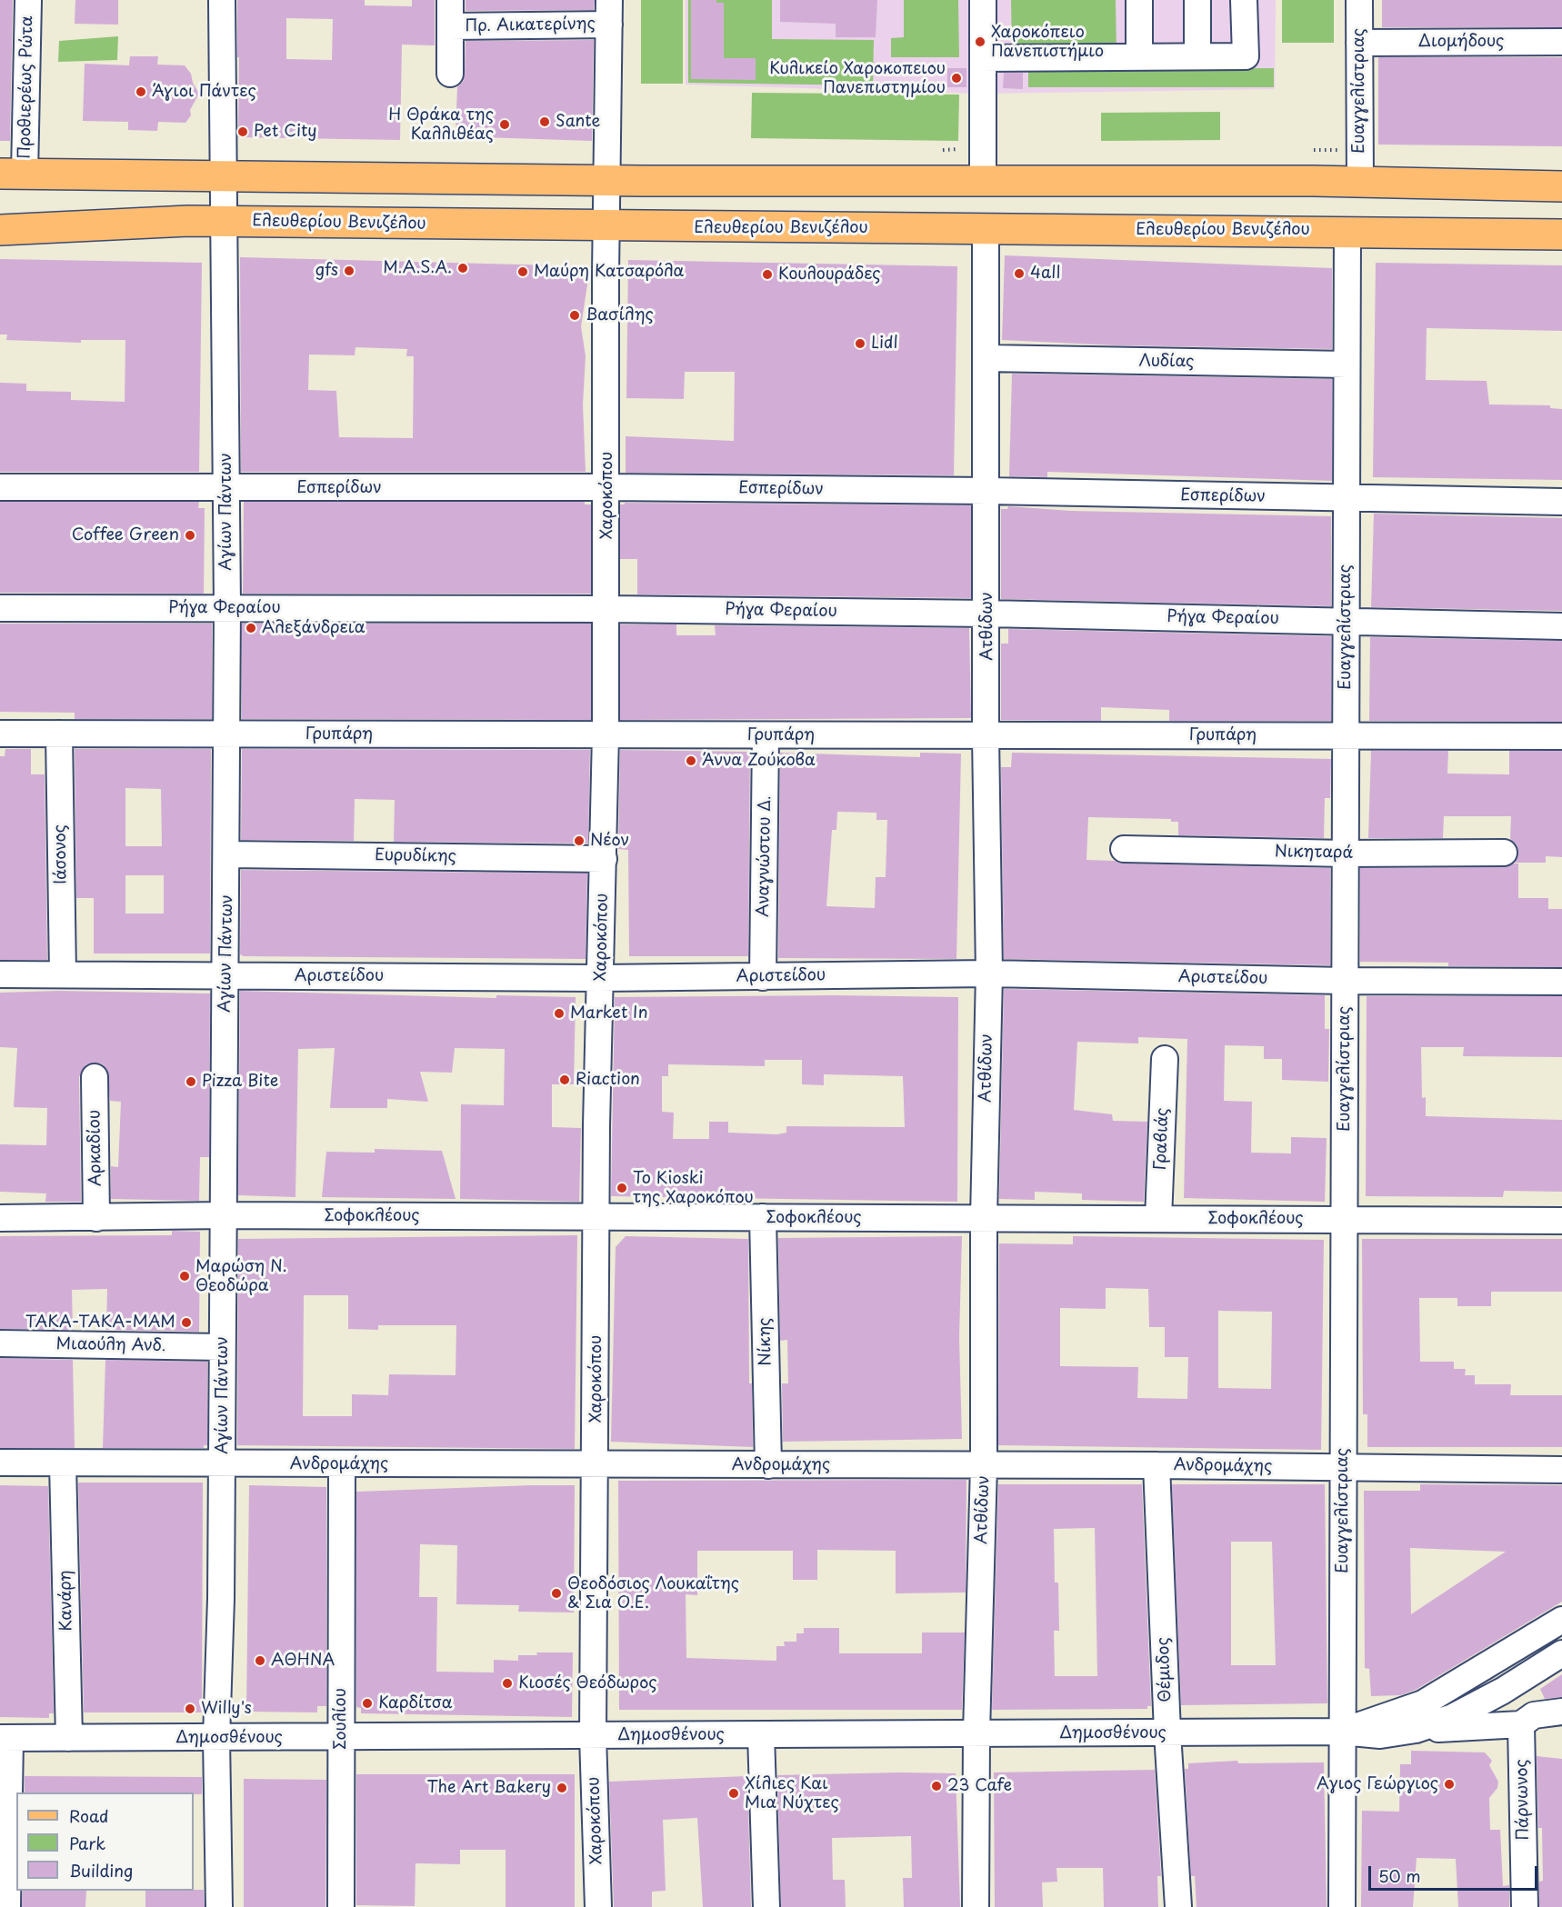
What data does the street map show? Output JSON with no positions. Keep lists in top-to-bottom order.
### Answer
{
  "streets": {
    "main road": ["Ελευθερίου Βενιζέλου"],
    "street": [
      "Πρ. Αικατερίνης",
      "Διομήδους",
      "Προθιερέως Ρώτα",
      "Ευαγγελίστριας",
      "Λυδίας",
      "Εσπερίδων",
      "Χαροκόπου",
      "Αγίων Πάντων",
      "Ρήγα Φεραίου",
      "Ατθίδων",
      "Γρυπάρη",
      "Νικηταρά",
      "Ιάσονος",
      "Ευρυδίκης",
      "Αναγνώστου Δ.",
      "Αριστείδου",
      "Γραβιάς",
      "Αρκαδίου",
      "Σοφοκλέους",
      "Νίκης",
      "Μιαούλη Ανδ.",
      "Ανδρομάχης",
      "Κανάρη",
      "Θέμιδος",
      "Σουλίου",
      "Δημοσθένους",
      "Πάρνωνος"
    ]
  },
  "crossings": [
    ["Πρ. Αικατερίνης", "Χαροκόπου"],
    ["Διομήδους", "Ευαγγελίστριας"],
    ["Ευαγγελίστριας", "Ελευθερίου Βενιζέλου"],
    ["Ευαγγελίστριας", "Λυδίας"],
    ["Ευαγγελίστριας", "Εσπερίδων"],
    ["Ευαγγελίστριας", "Ρήγα Φεραίου"],
    ["Ευαγγελίστριας", "Γρυπάρη"],
    ["Ευαγγελίστριας", "Νικηταρά"],
    ["Ευαγγελίστριας", "Αριστείδου"],
    ["Ευαγγελίστριας", "Σοφοκλέους"],
    ["Ευαγγελίστριας", "Ανδρομάχης"],
    ["Ευαγγελίστριας", "Δημοσθένους"],
    ["Ελευθερίου Βενιζέλου", "Χαροκόπου"],
    ["Ελευθερίου Βενιζέλου", "Αγίων Πάντων"],
    ["Ελευθερίου Βενιζέλου", "Ατθίδων"],
    ["Λυδίας", "Ατθίδων"],
    ["Εσπερίδων", "Χαροκόπου"],
    ["Εσπερίδων", "Αγίων Πάντων"],
    ["Εσπερίδων", "Ατθίδων"],
    ["Χαροκόπου", "Ρήγα Φεραίου"],
    ["Χαροκόπου", "Γρυπάρη"],
    ["Χαροκόπου", "Ευρυδίκης"],
    ["Χαροκόπου", "Αριστείδου"],
    ["Χαροκόπου", "Σοφοκλέους"],
    ["Χαροκόπου", "Ανδρομάχης"],
    ["Χαροκόπου", "Δημοσθένους"],
    ["Αγίων Πάντων", "Ρήγα Φεραίου"],
    ["Αγίων Πάντων", "Γρυπάρη"],
    ["Αγίων Πάντων", "Ευρυδίκης"],
    ["Αγίων Πάντων", "Αριστείδου"],
    ["Αγίων Πάντων", "Σοφοκλέους"],
    ["Αγίων Πάντων", "Μιαούλη Ανδ."],
    ["Αγίων Πάντων", "Ανδρομάχης"],
    ["Αγίων Πάντων", "Δημοσθένους"],
    ["Ρήγα Φεραίου", "Ατθίδων"],
    ["Ατθίδων", "Γρυπάρη"],
    ["Ατθίδων", "Αριστείδου"],
    ["Ατθίδων", "Σοφοκλέους"],
    ["Ατθίδων", "Ανδρομάχης"],
    ["Ατθίδων", "Δημοσθένους"],
    ["Γρυπάρη", "Ιάσονος"],
    ["Γρυπάρη", "Αναγνώστου Δ."],
    ["Ιάσονος", "Αριστείδου"],
    ["Αναγνώστου Δ.", "Αριστείδου"],
    ["Γραβιάς", "Σοφοκλέους"],
    ["Αρκαδίου", "Σοφοκλέους"],
    ["Σοφοκλέους", "Νίκης"],
    ["Νίκης", "Ανδρομάχης"],
    ["Ανδρομάχης", "Κανάρη"],
    ["Ανδρομάχης", "Θέμιδος"],
    ["Ανδρομάχης", "Σουλίου"],
    ["Κανάρη", "Δημοσθένους"],
    ["Θέμιδος", "Δημοσθένους"],
    ["Σουλίου", "Δημοσθένους"]
  ],
  "places": [
    "Χαροκόπειο Πανεπιστήμιο",
    "Κυλικείο Χαροκοπειου Πανεπιστημίου",
    "Άγιοι Πάντες",
    "Sante",
    "Η Θράκα της Καλλιθέας",
    "Pet City",
    "M.A.S.A.",
    "gfs",
    "Μαύρη Κατσαρόλα",
    "4all",
    "Κουλουράδες",
    "Βασίλης",
    "Lidl",
    "Coffee Green",
    "Αλεξάνδρεια",
    "Άννα Ζούκοβα",
    "Νέον",
    "Market In",
    "Riaction",
    "Pizza Bite",
    "Το Kioski της Χαροκόπου",
    "Μαρώση Ν. Θεοδώρα",
    "ΤΑΚΑ-ΤΑΚΑ-ΜΑΜ",
    "Θεοδόσιος Λουκαΐτης & Σια Ο.Ε.",
    "ΑΘΗΝΑ",
    "Κιοσές Θεόδωρος",
    "Καρδίτσα",
    "Willy's",
    "Αγιος Γεώργιος",
    "23 Cafe",
    "The Art Bakery",
    "Χίλιες Και Μια Νύχτες"
  ],
  "legend": ["Road", "Park", "Building"],
  "scale_bar": "50 m"
}
